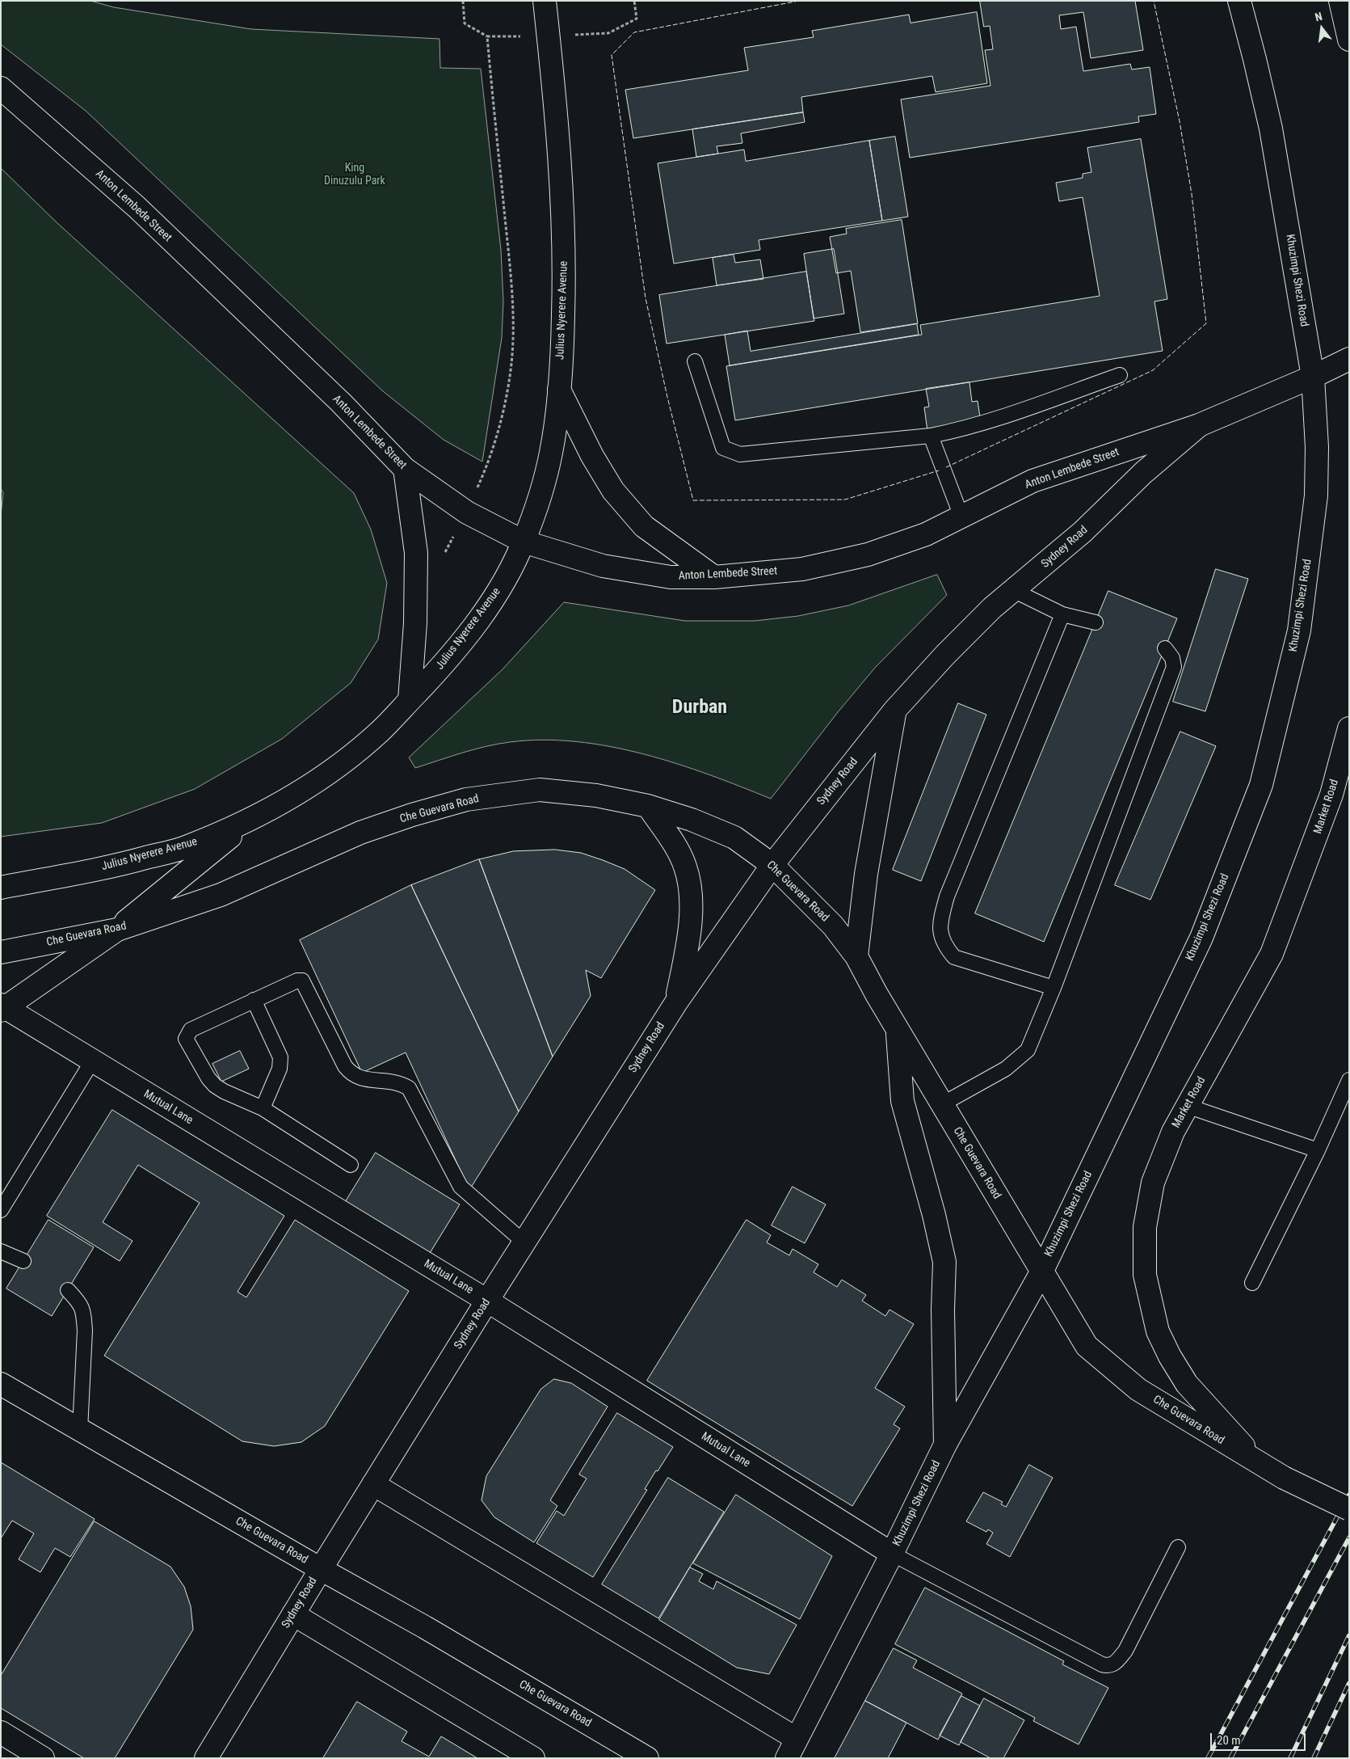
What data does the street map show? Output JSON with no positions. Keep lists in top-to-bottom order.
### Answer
{
  "streets": {
    "main road": [
      "Anton Lembede Street",
      "Khuzimpi Shezi Road",
      "Julius Nyerere Avenue",
      "Sydney Road",
      "Market Road",
      "Che Guevara Road",
      "Mutual Lane"
    ]
  },
  "crossings": [
    ["Anton Lembede Street", "Khuzimpi Shezi Road"],
    ["Anton Lembede Street", "Julius Nyerere Avenue"],
    ["Anton Lembede Street", "Sydney Road"],
    ["Khuzimpi Shezi Road", "Che Guevara Road"],
    ["Khuzimpi Shezi Road", "Mutual Lane"],
    ["Sydney Road", "Che Guevara Road"],
    ["Sydney Road", "Mutual Lane"],
    ["Market Road", "Che Guevara Road"]
  ],
  "districts": ["Durban"],
  "parks": ["King Dinuzulu Park"],
  "scale_bar": "20 m",
  "north": "top"
}
